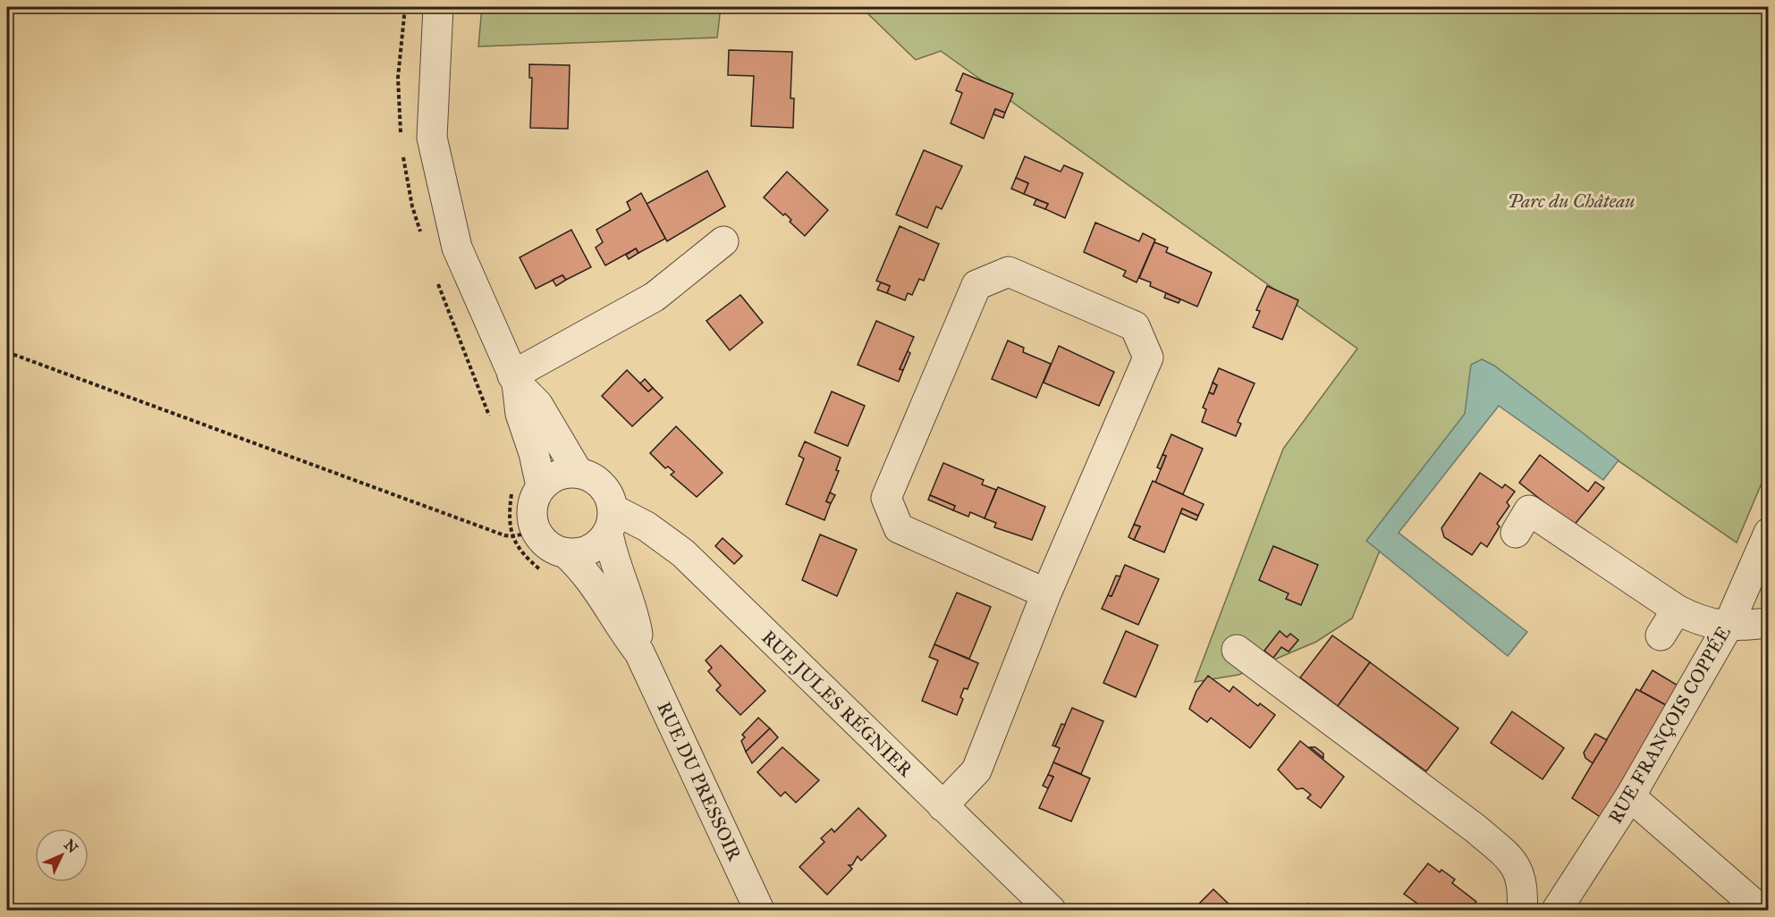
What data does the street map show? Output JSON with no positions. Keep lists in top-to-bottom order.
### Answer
{
  "streets": {
    "street": ["RUE JULES RÉGNIER", "RUE FRANÇOIS COPPÉE", "RUE DU PRESSOIR"]
  },
  "crossings": [
    ["RUE JULES RÉGNIER", "RUE DU PRESSOIR"]
  ],
  "parks": ["Parc du Château"],
  "north": "top right"
}
